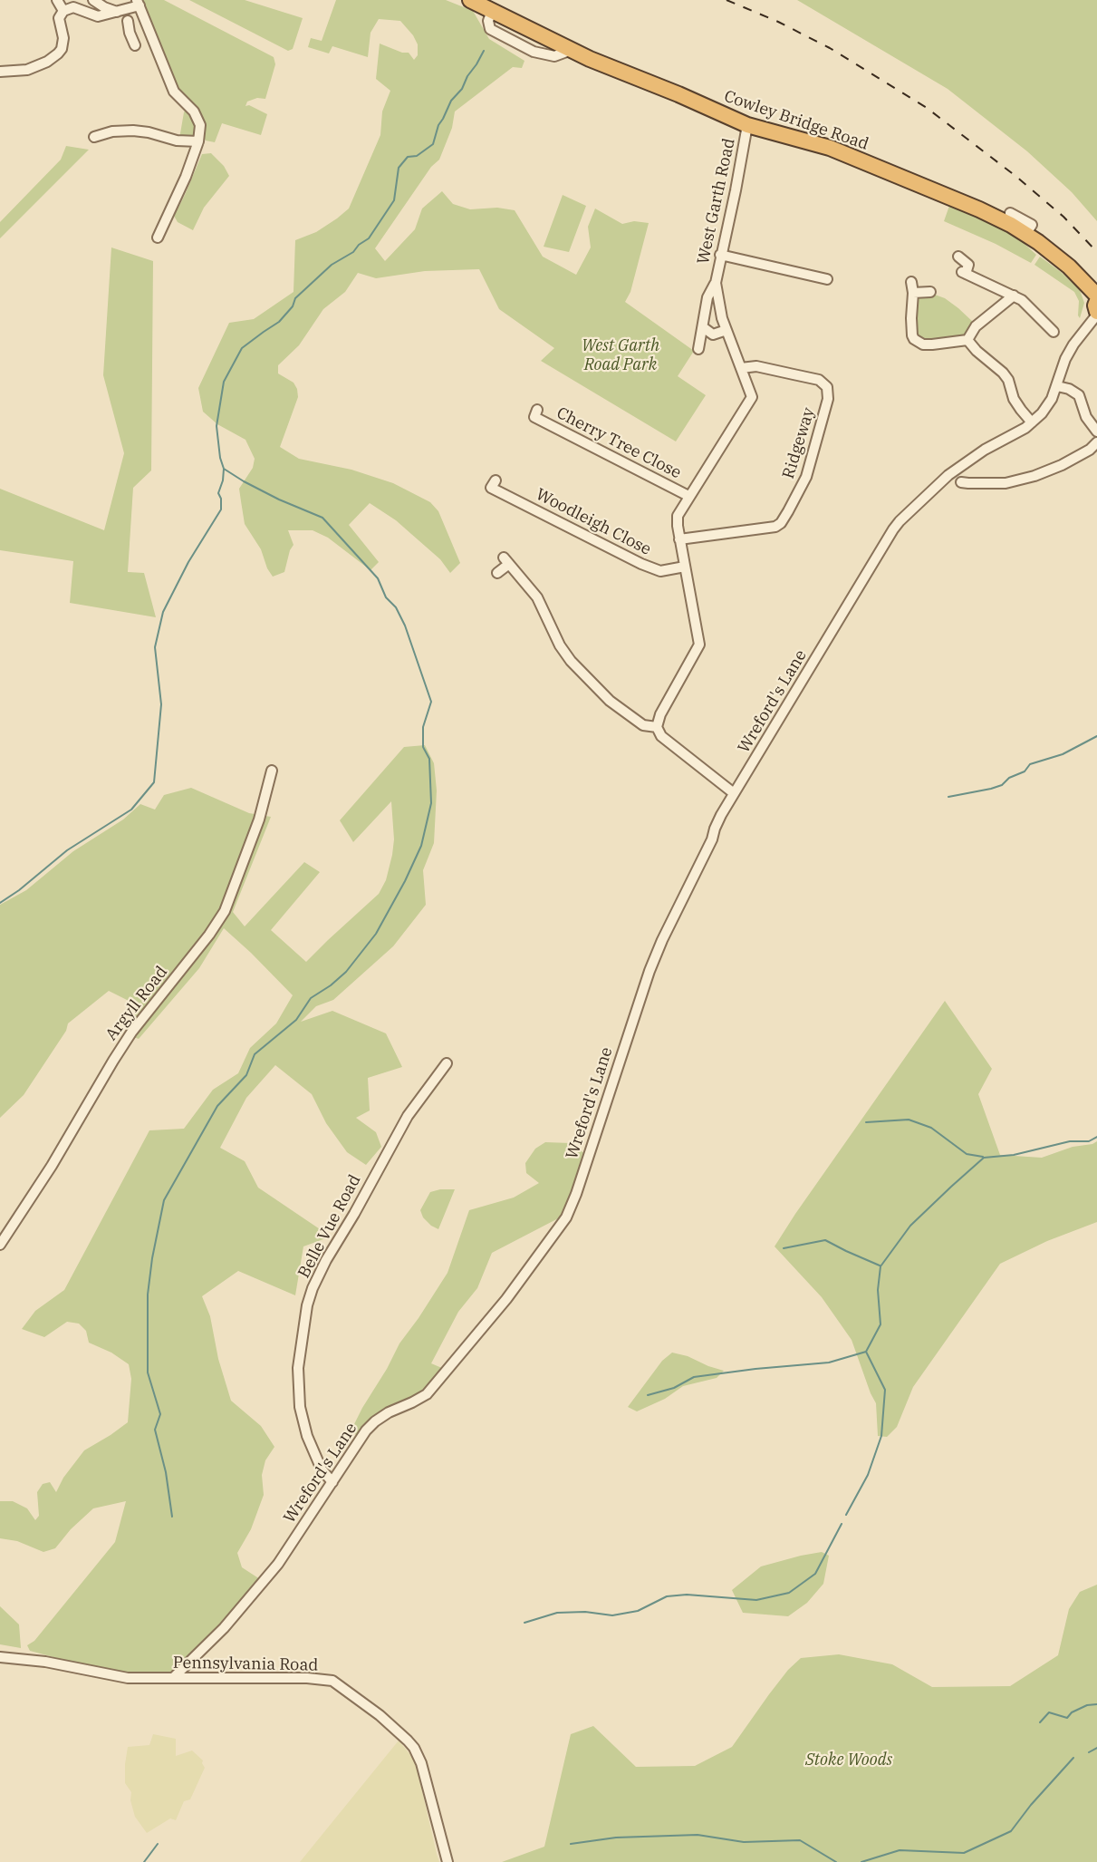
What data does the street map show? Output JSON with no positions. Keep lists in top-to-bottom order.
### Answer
{
  "streets": {
    "highway": ["Cowley Bridge Road"],
    "street": [
      "West Garth Road",
      "Cherry Tree Close",
      "Ridgeway",
      "Woodleigh Close",
      "Wreford's Lane",
      "Argyll Road",
      "Belle Vue Road",
      "Pennsylvania Road"
    ]
  },
  "crossings": [
    ["Cowley Bridge Road", "West Garth Road"],
    ["West Garth Road", "Cherry Tree Close"],
    ["West Garth Road", "Ridgeway"],
    ["West Garth Road", "Woodleigh Close"],
    ["Wreford's Lane", "Belle Vue Road"],
    ["Wreford's Lane", "Pennsylvania Road"]
  ],
  "parks": ["West Garth Road Park", "Stoke Woods"]
}
